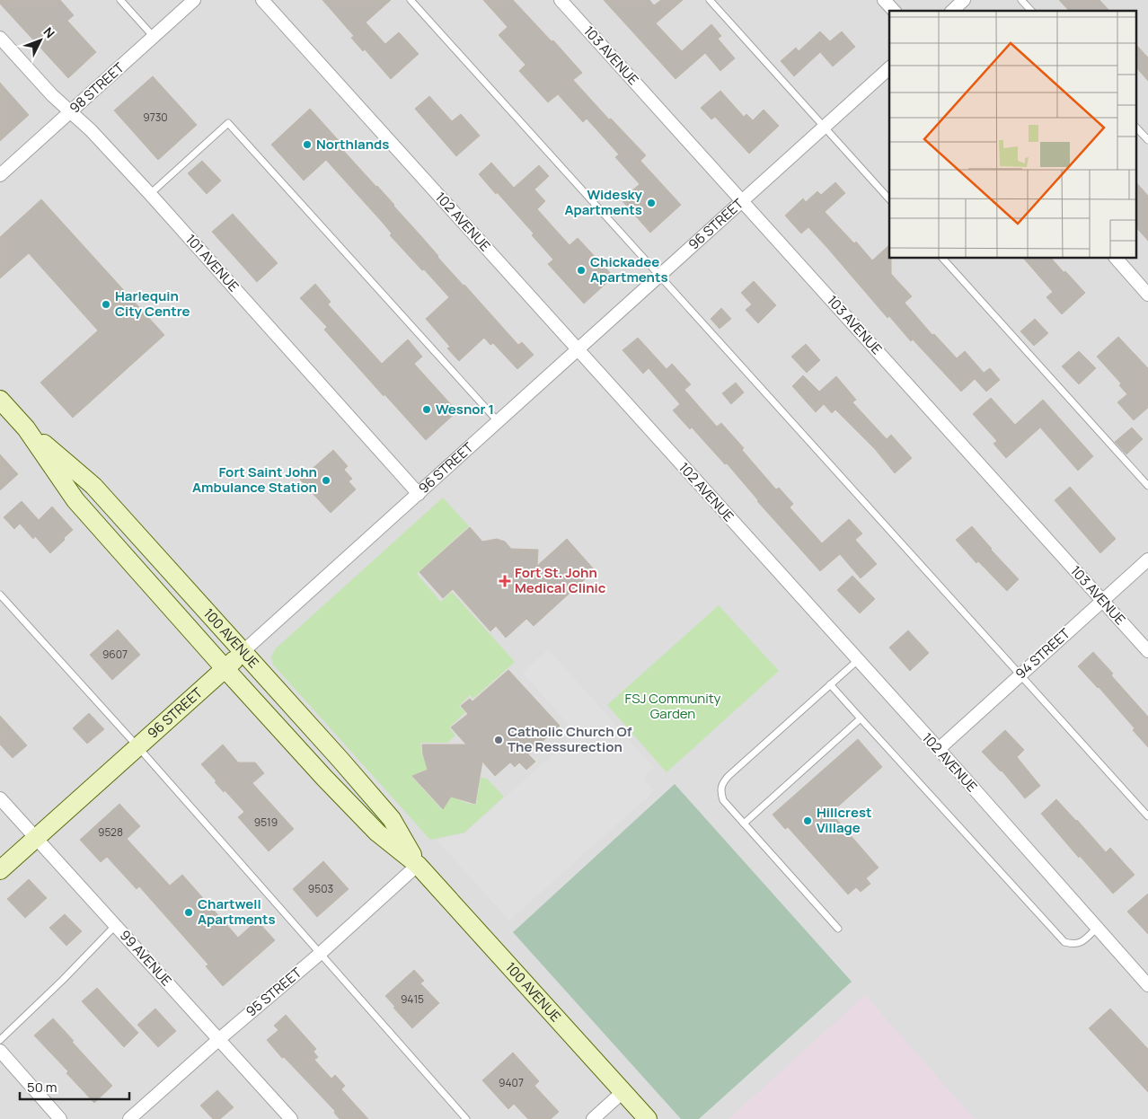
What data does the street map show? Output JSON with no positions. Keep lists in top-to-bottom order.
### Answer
{
  "streets": {
    "main road": ["96 STREET", "100 AVENUE"],
    "street": [
      "103 AVENUE",
      "98 STREET",
      "102 AVENUE",
      "101 AVENUE",
      "94 STREET",
      "99 AVENUE",
      "95 STREET"
    ]
  },
  "crossings": [
    ["103 AVENUE", "96 STREET"],
    ["103 AVENUE", "94 STREET"],
    ["98 STREET", "101 AVENUE"],
    ["102 AVENUE", "96 STREET"],
    ["102 AVENUE", "94 STREET"],
    ["96 STREET", "101 AVENUE"],
    ["96 STREET", "100 AVENUE"],
    ["96 STREET", "99 AVENUE"],
    ["100 AVENUE", "95 STREET"],
    ["99 AVENUE", "95 STREET"]
  ],
  "parks": ["FSJ Community Garden"],
  "places": {
    "other": [
      "Northlands",
      "Widesky Apartments",
      "Chickadee Apartments",
      "Harlequin City Centre",
      "Wesnor 1",
      "Fort Saint John Ambulance Station",
      "Catholic Church Of The Ressurection",
      "Hillcrest Village",
      "Chartwell Apartments"
    ],
    "health": ["Fort St. John Medical Clinic"]
  },
  "house_numbers": [
    "9730",
    "9607",
    "9519",
    "9528",
    "9503",
    "9415",
    "9407"
  ],
  "scale_bar": "50 m",
  "north": "top right"
}
